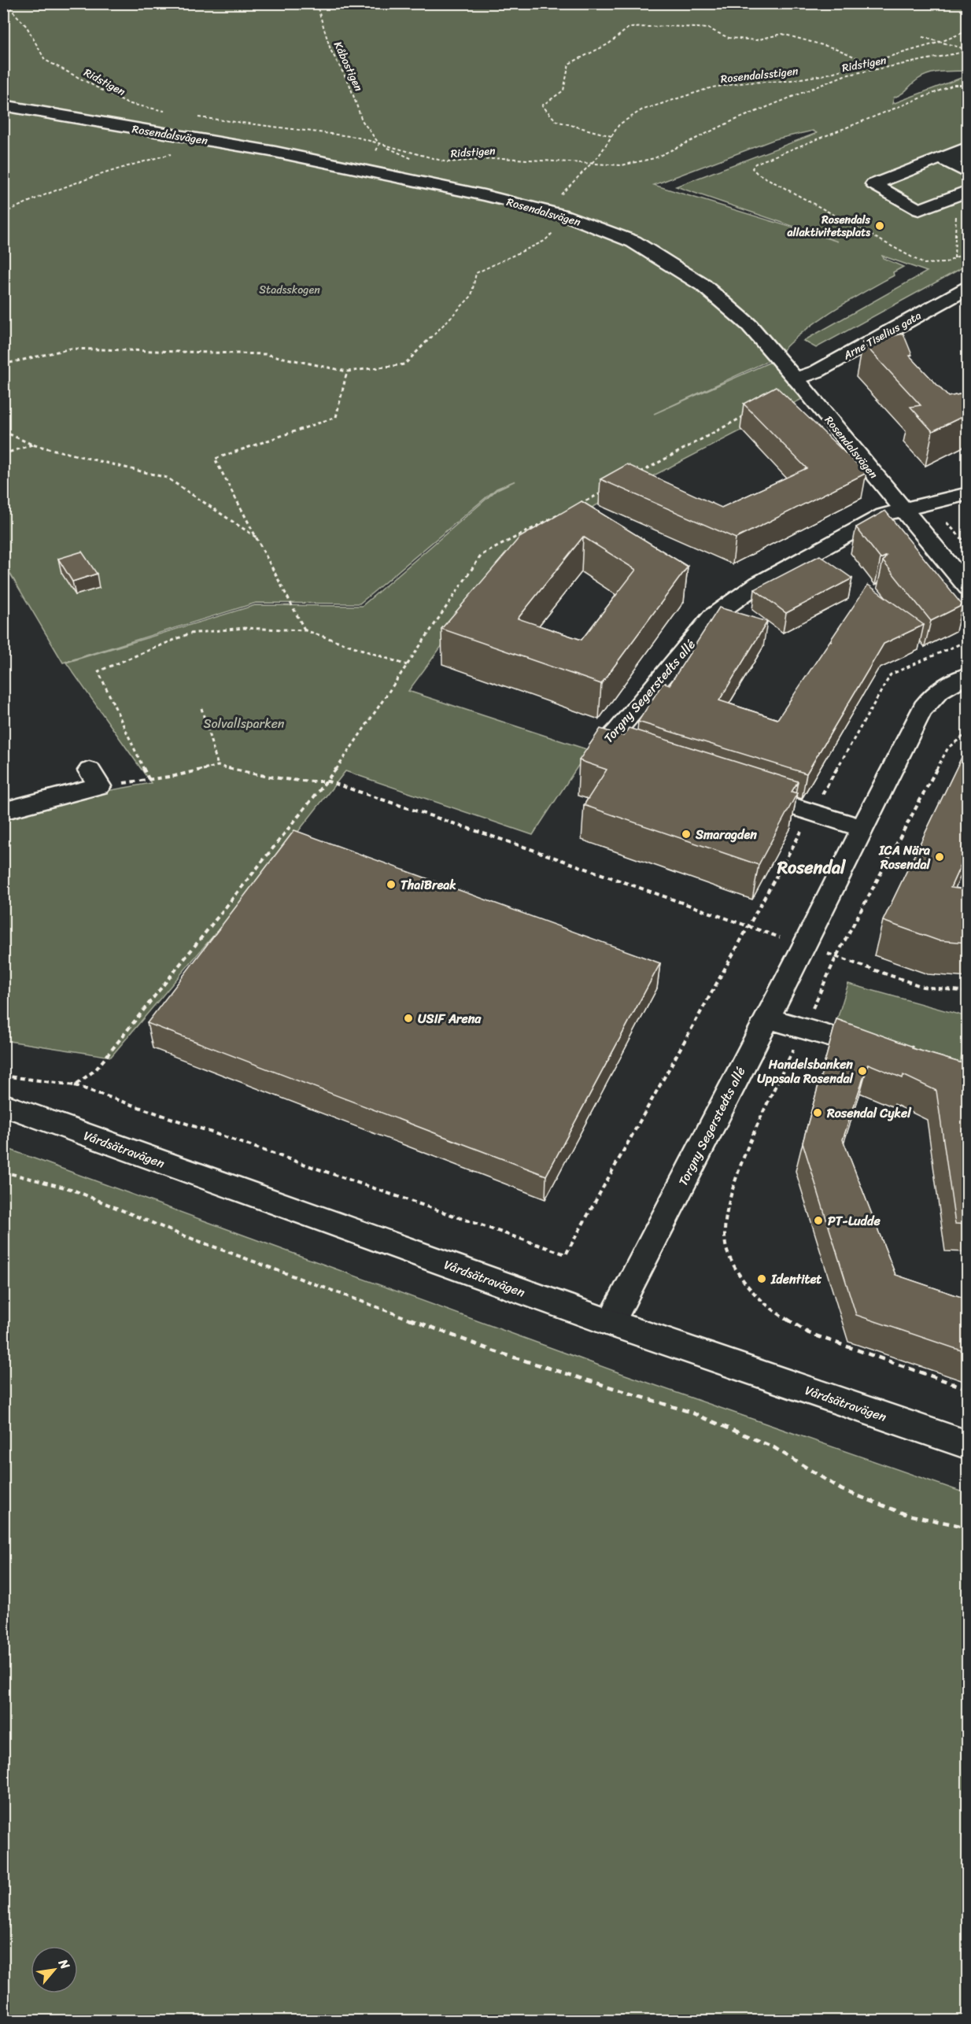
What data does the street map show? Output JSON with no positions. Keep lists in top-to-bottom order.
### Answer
{
  "streets": {
    "street": [
      "Rosendalsvägen",
      "Arne Tiselius gata",
      "Torgny Segerstedts allé",
      "Vårdsätravägen"
    ],
    "path": ["Ridstigen", "Kåbostigen", "Rosendalsstigen"]
  },
  "crossings": [
    ["Ridstigen", "Kåbostigen"],
    ["Ridstigen", "Rosendalsstigen"],
    ["Rosendalsstigen", "Rosendalsvägen"],
    ["Rosendalsvägen", "Arne Tiselius gata"],
    ["Rosendalsvägen", "Torgny Segerstedts allé"],
    ["Torgny Segerstedts allé", "Vårdsätravägen"]
  ],
  "districts": ["Rosendal"],
  "parks": ["Stadsskogen", "Solvallsparken"],
  "places": [
    "Rosendals allaktivitetsplats",
    "Smaragden",
    "ICA Nära Rosendal",
    "ThaiBreak",
    "USIF Arena",
    "Handelsbanken Uppsala Rosendal",
    "Rosendal Cykel",
    "PT-Ludde",
    "Identitet"
  ],
  "north": "top right"
}
